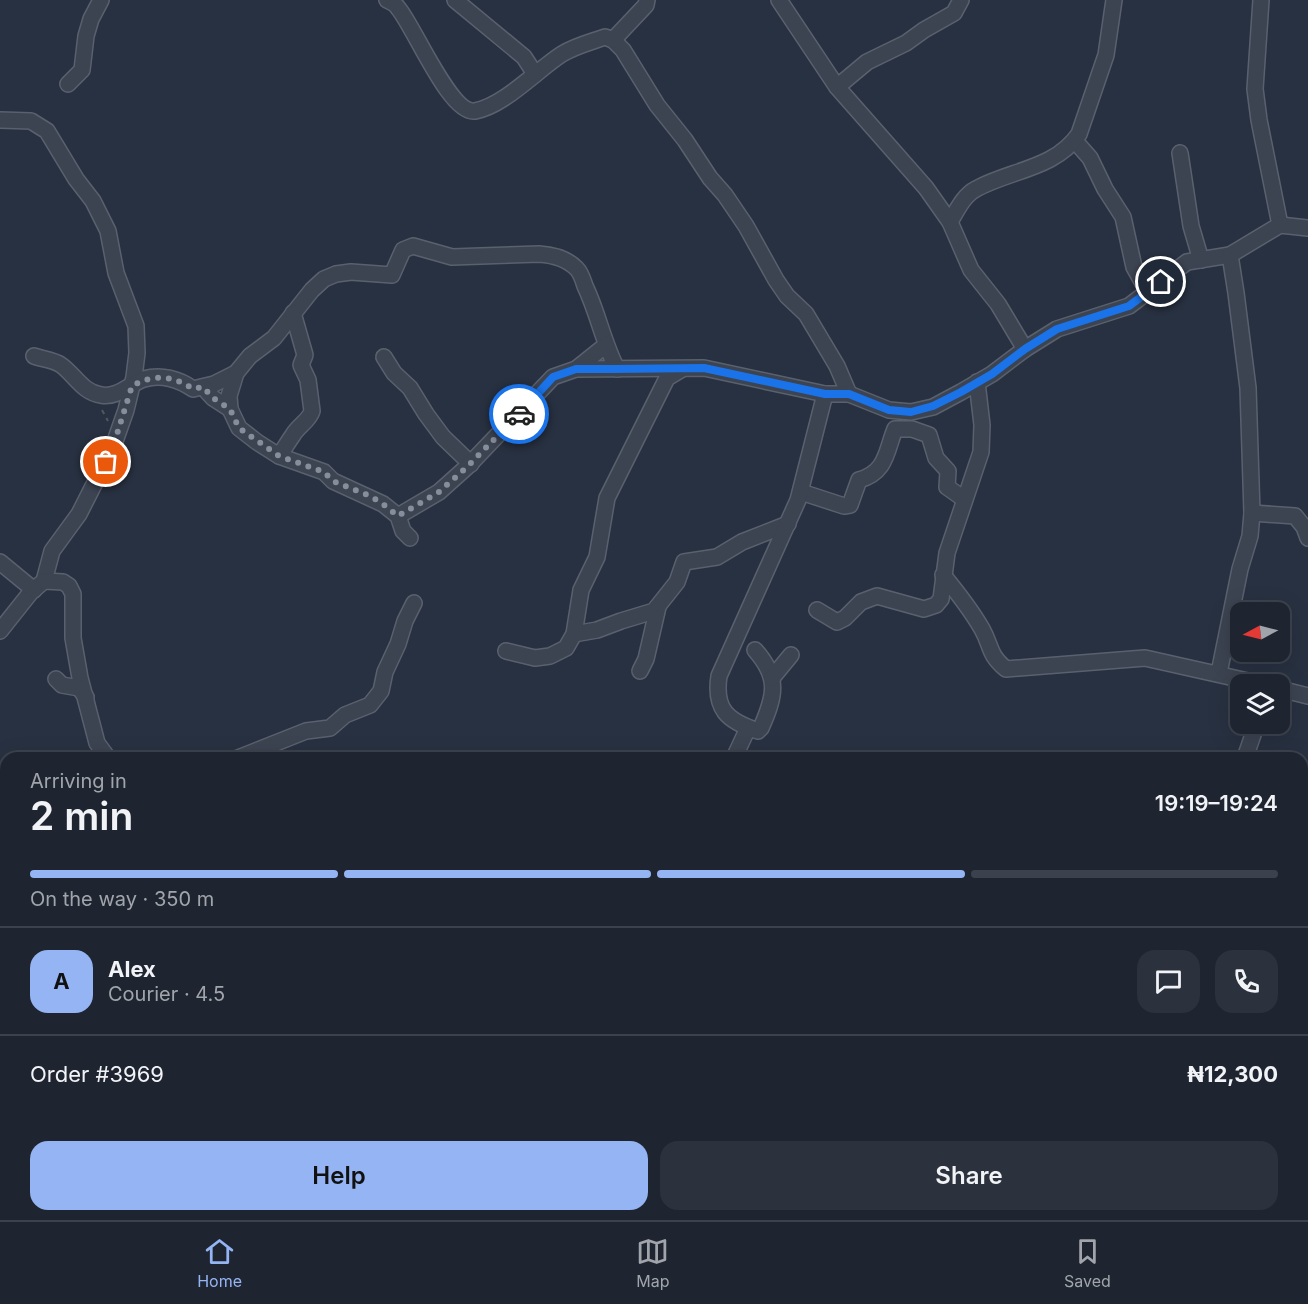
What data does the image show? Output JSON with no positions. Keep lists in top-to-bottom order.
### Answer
{
  "north": "left",
  "page": {
    "heading": ["2 min", "Arriving in", "19:19–19:24"],
    "panel": [
      "Alex",
      "Courier · 4.5",
      "Order #3969",
      "₦12,300"
    ],
    "bar": "On the way · 350 m",
    "round": "A",
    "buttons": ["Help", "Share"],
    "tabs": ["Home", "Map", "Saved"]
  }
}
